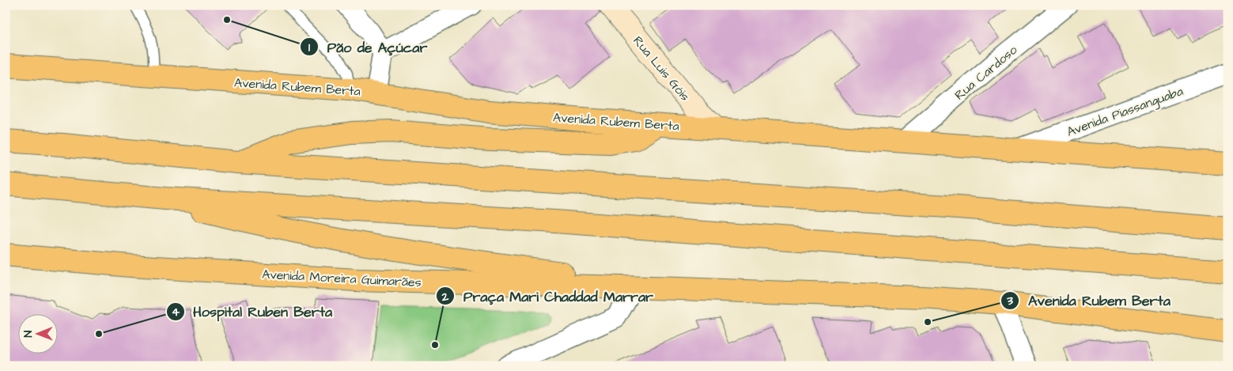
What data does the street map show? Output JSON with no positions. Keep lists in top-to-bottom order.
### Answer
{
  "streets": {
    "highway": ["Avenida Rubem Berta", "Avenida Moreira Guimarães"],
    "street": ["Rua Luis Góis", "Rua Cardoso", "Avenida Piassanguaba"]
  },
  "crossings": [
    ["Rua Luis Góis", "Avenida Rubem Berta"],
    ["Rua Cardoso", "Avenida Rubem Berta"],
    ["Avenida Rubem Berta", "Avenida Piassanguaba"]
  ],
  "places": [
    "Pão de Açúcar",
    "Avenida Rubem Berta",
    "Hospital Ruben Berta",
    "Praça Mari Chaddad Marrar"
  ],
  "north": "left"
}
